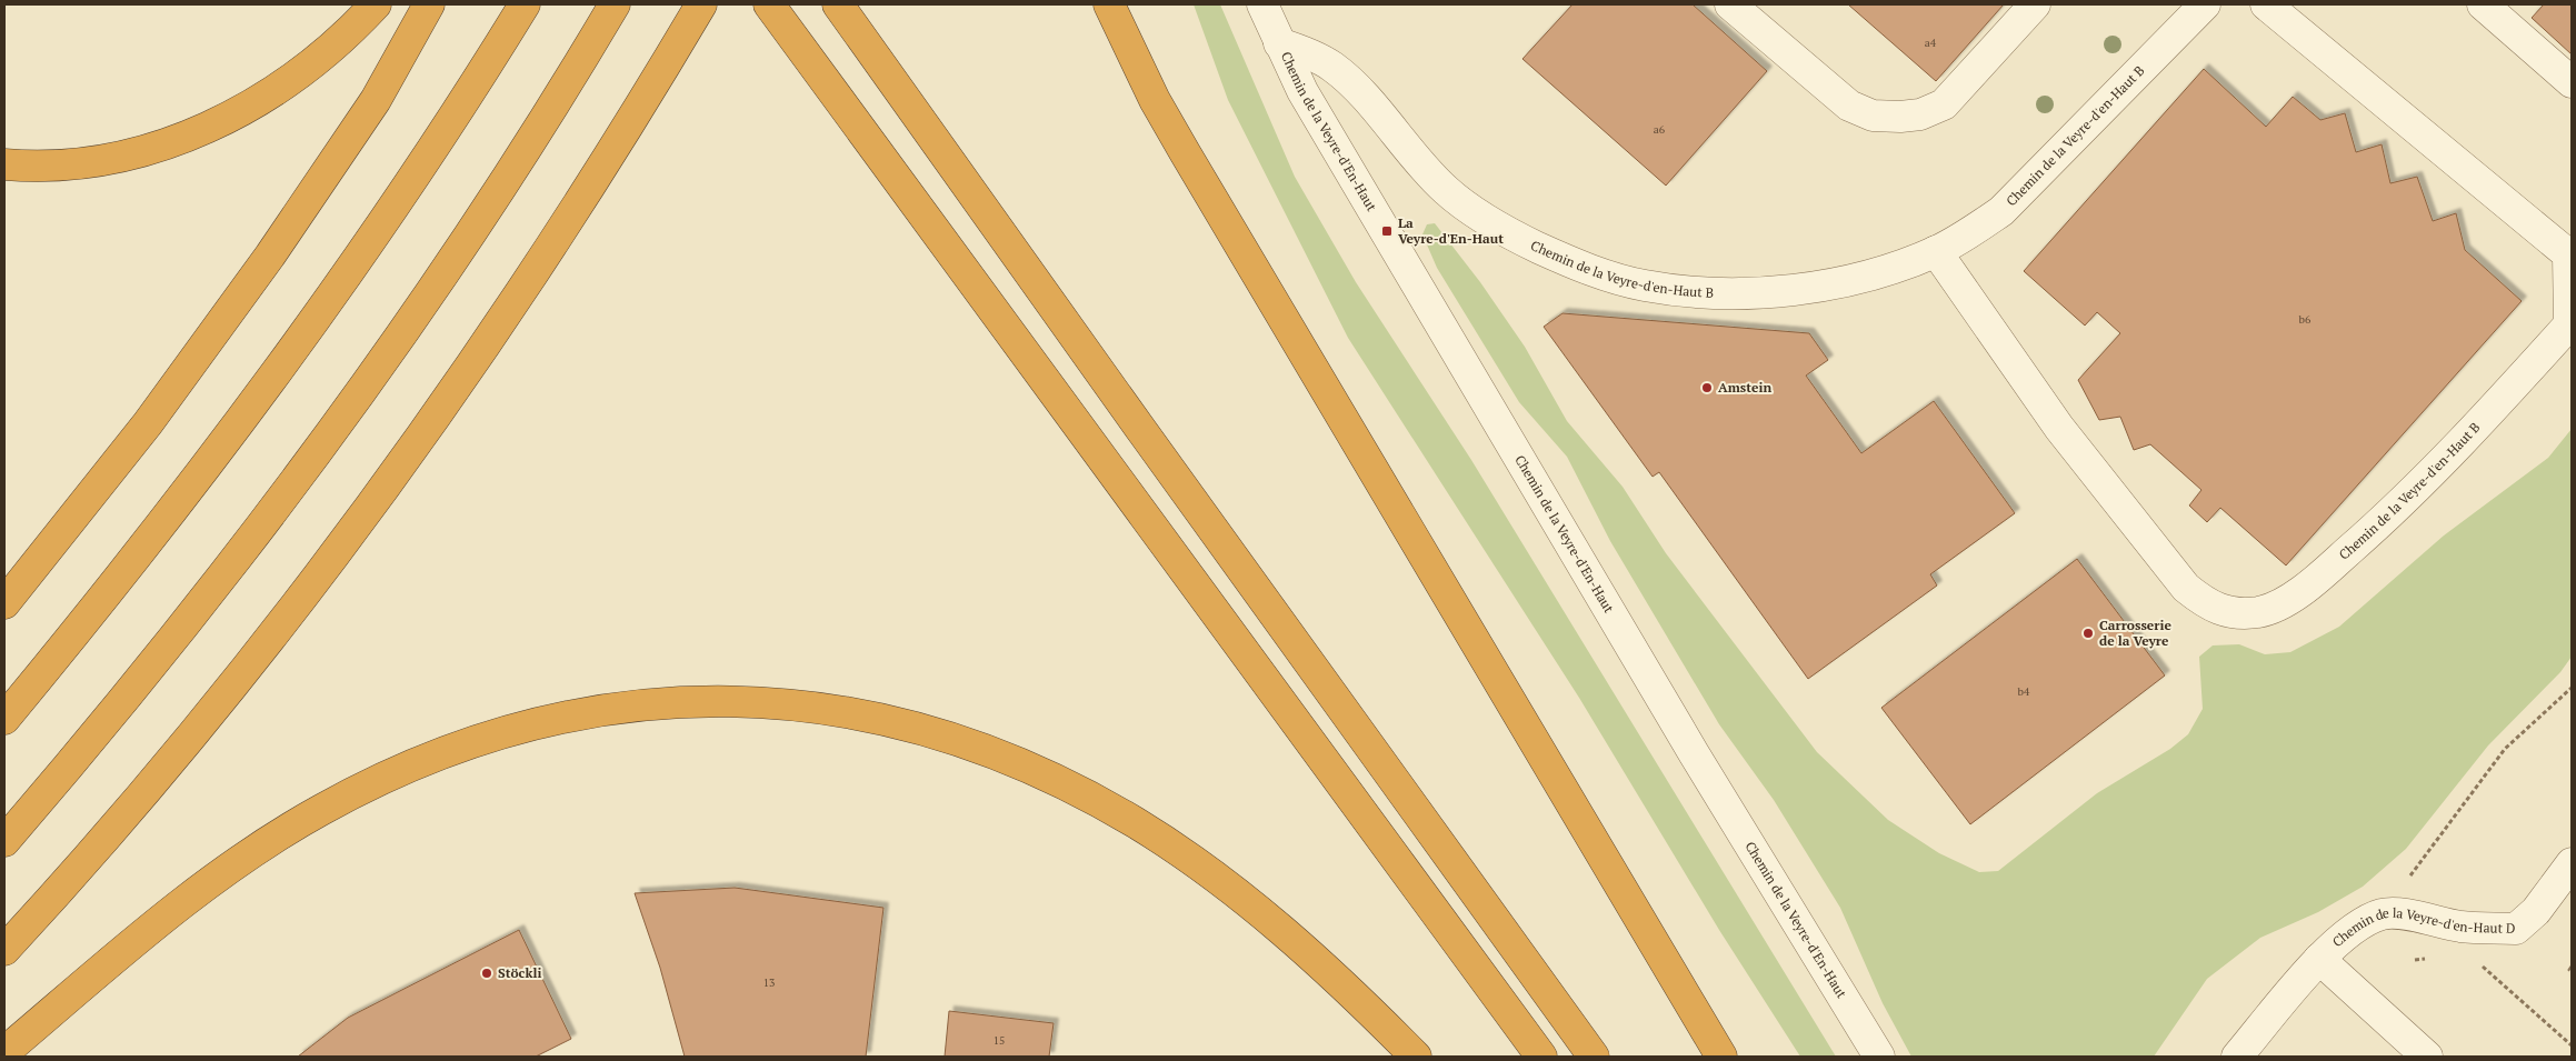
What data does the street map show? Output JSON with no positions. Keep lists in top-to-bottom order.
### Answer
{
  "streets": {
    "street": ["Chemin de la Veyre-d'En-Haut", "Chemin de la Veyre-d'en-Haut B", "Chemin de la Veyre-d'en-Haut D"]
  },
  "crossings": [
    ["Chemin de la Veyre-d'En-Haut", "Chemin de la Veyre-d'en-Haut B"]
  ],
  "places": {
    "transit": ["La Veyre-d'En-Haut"],
    "other": ["Amstein", "Carrosserie de la Veyre", "Stöckli"]
  },
  "house_numbers": [
    "a4",
    "a6",
    "b6",
    "b4",
    "13",
    "15"
  ]
}
